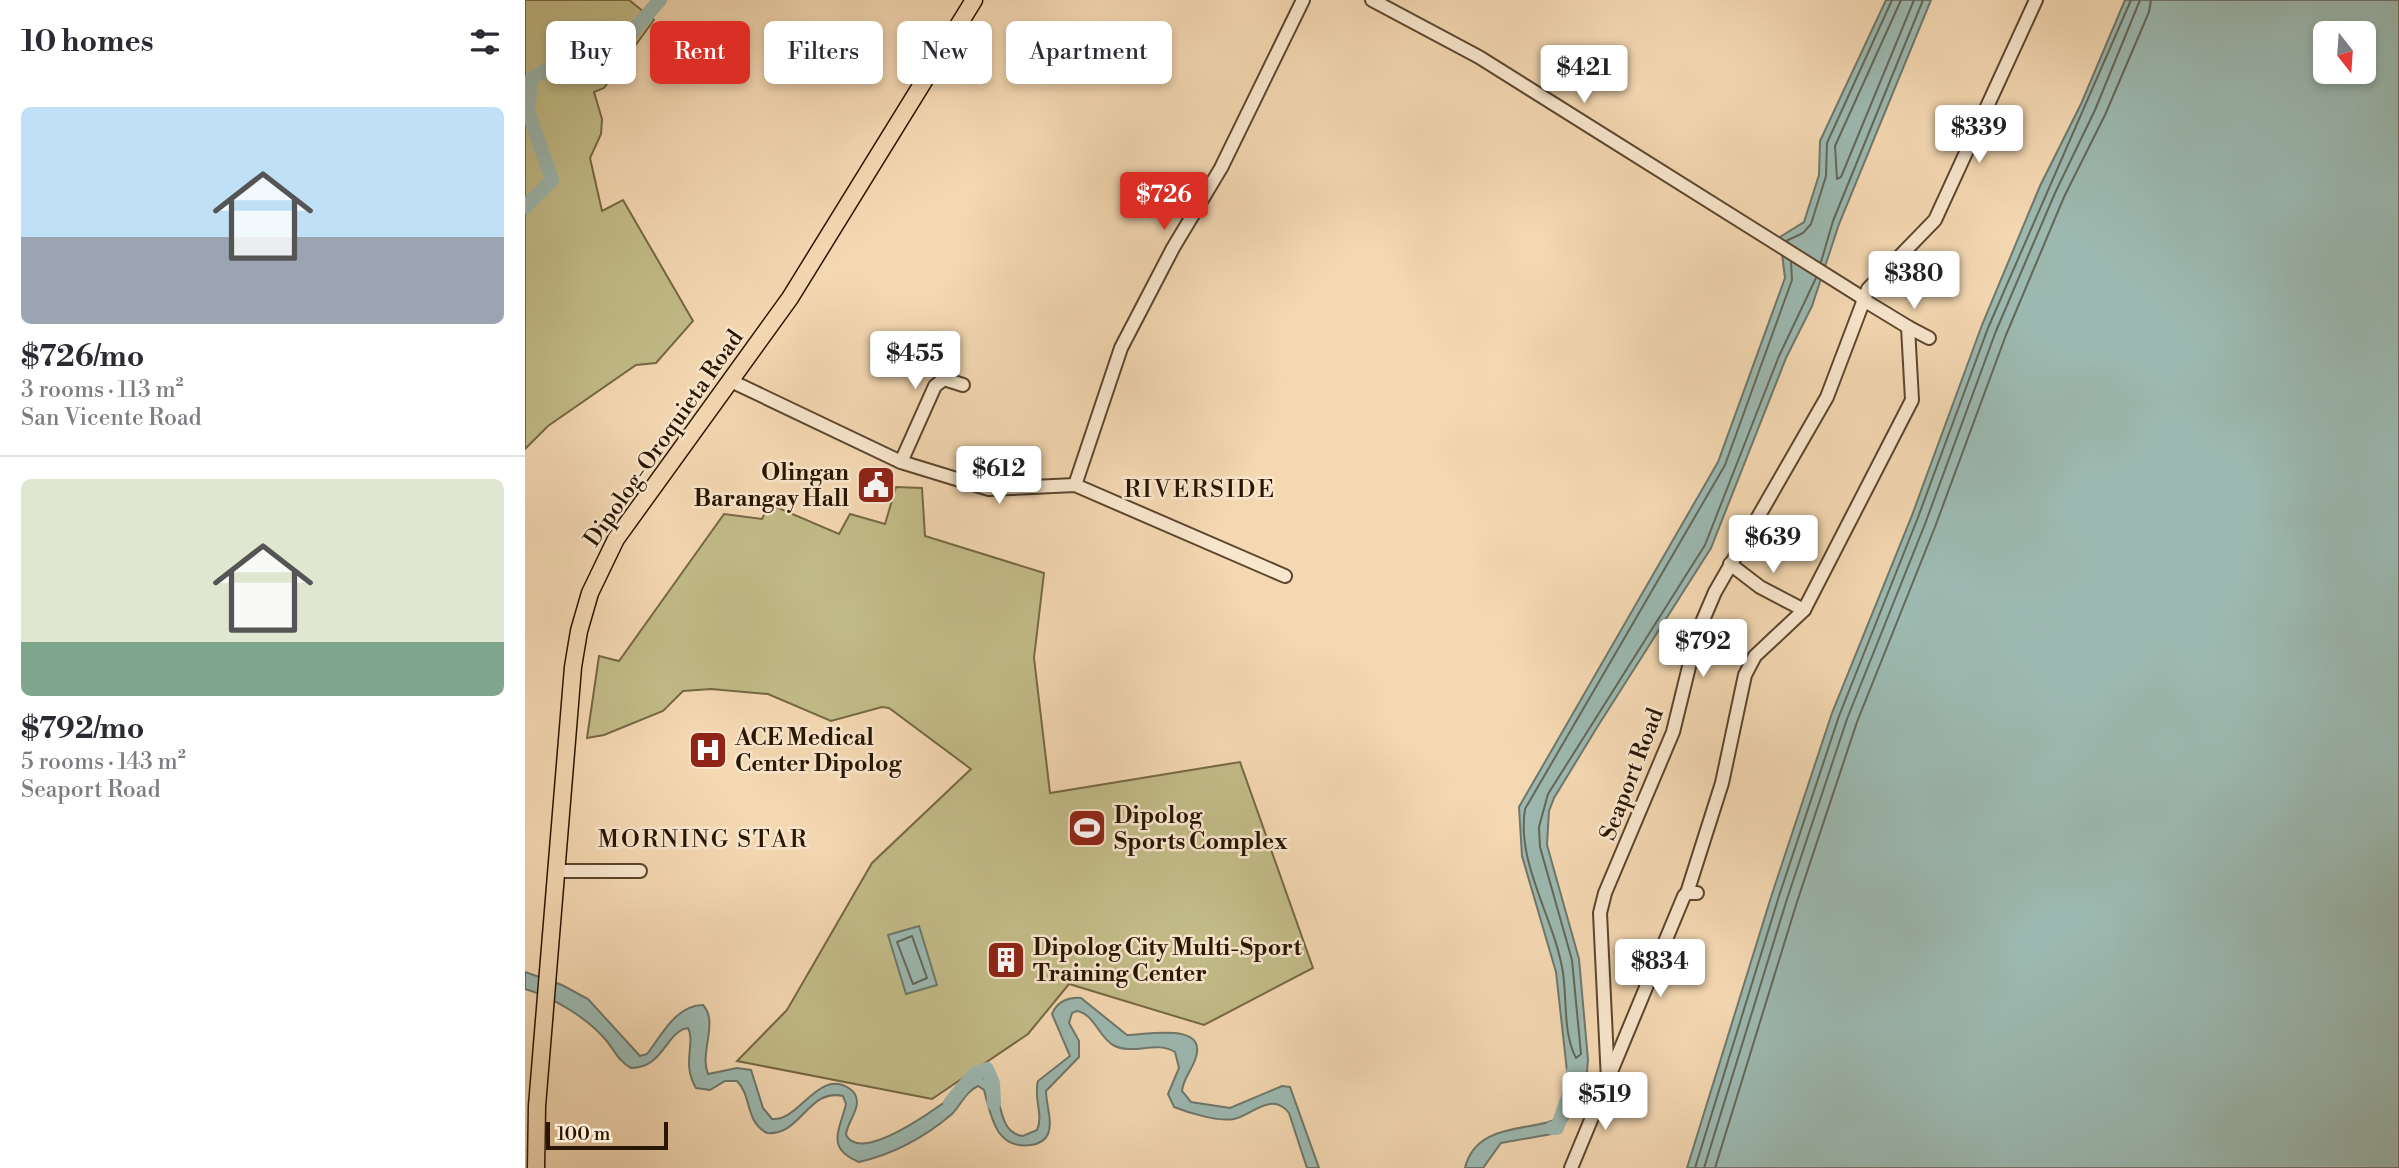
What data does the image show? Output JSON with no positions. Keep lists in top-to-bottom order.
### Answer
{
  "streets": {
    "main road": ["Dipolog-Oroquieta Road"],
    "street": ["Seaport Road"]
  },
  "districts": ["RIVERSIDE", "MORNING STAR"],
  "places": {
    "public building": ["Olingan Barangay Hall"],
    "hospital": ["ACE Medical Center Dipolog"],
    "sports": ["Dipolog Sports Complex"],
    "building": ["Dipolog City Multi-Sport Training Center"]
  },
  "scale_bar": "100 m",
  "north": "bottom",
  "page": {
    "heading": "10 homes",
    "chip": [
      "Buy",
      "Rent",
      "Filters",
      "New",
      "Apartment"
    ],
    "price": [
      "$421",
      "$339",
      "$726",
      "$380",
      "$455",
      "$612",
      "$639",
      "$792",
      "$834",
      "$519"
    ],
    "list": [
      {
        "name": "$726/mo",
        "note": "3 rooms · 113 m² · San Vicente Road"
      },
      {
        "name": "$792/mo",
        "note": "5 rooms · 143 m² · Seaport Road"
      }
    ],
    "scale": "100 m"
  }
}
